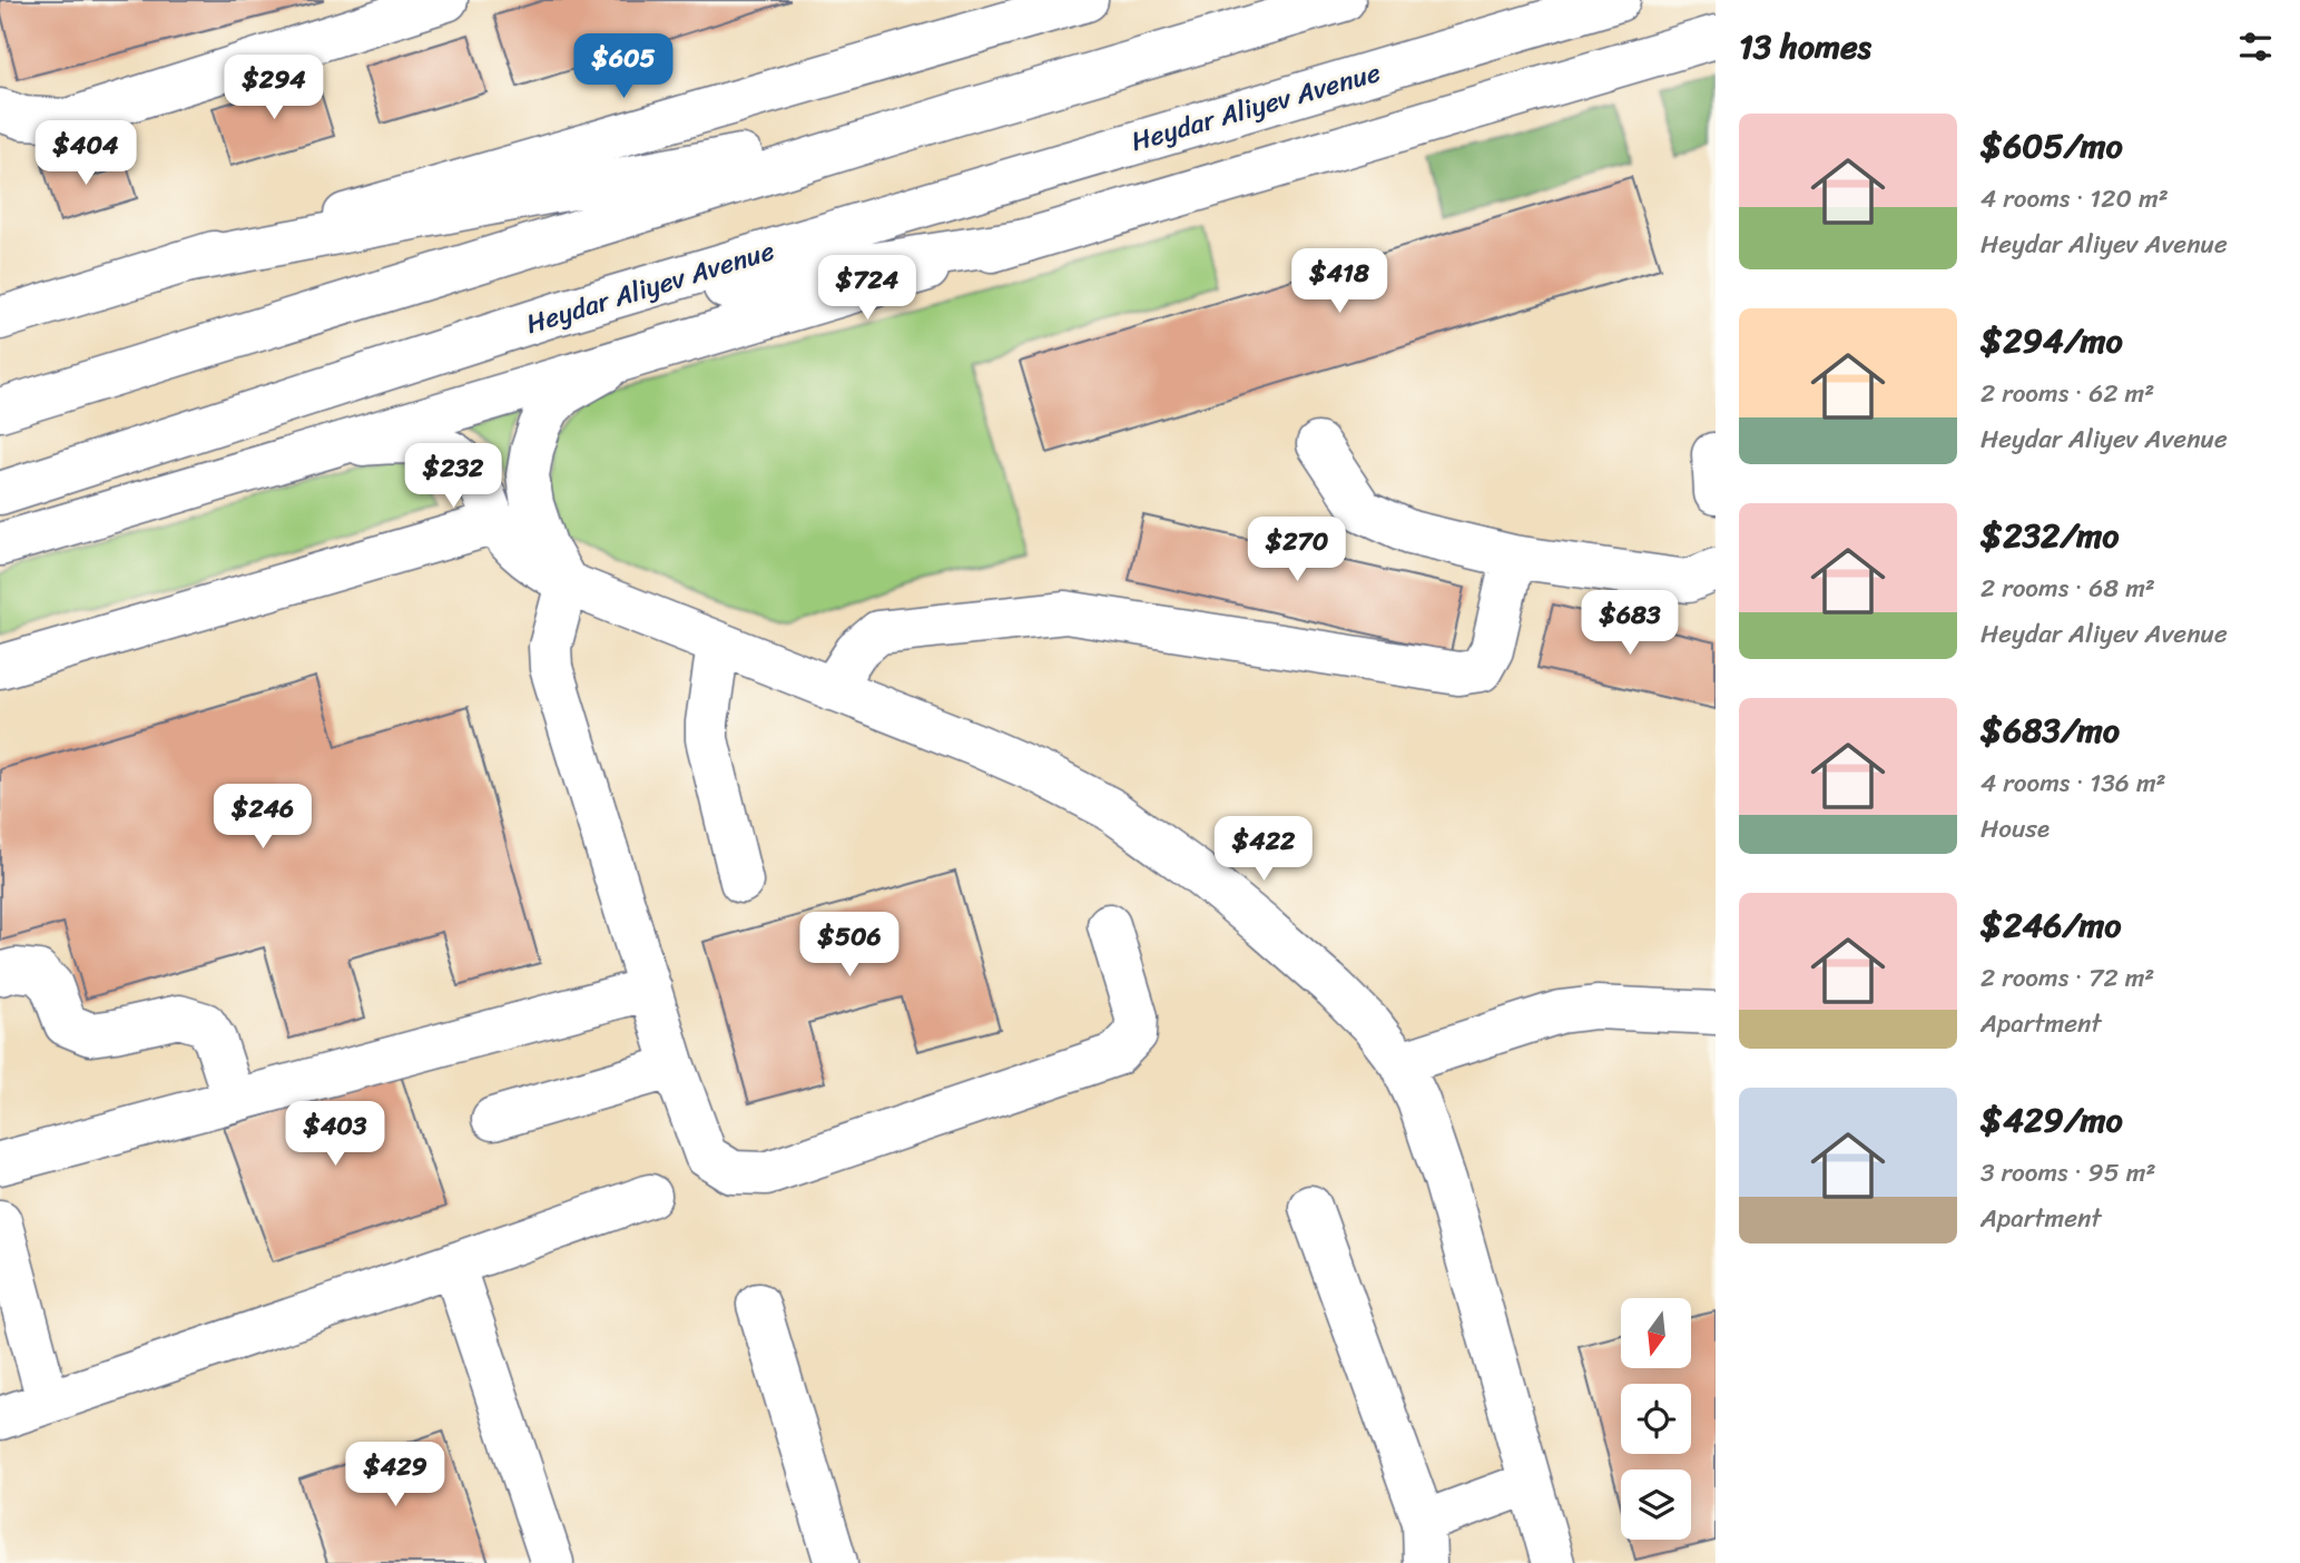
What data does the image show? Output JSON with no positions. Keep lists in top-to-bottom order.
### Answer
{
  "streets": {
    "main road": ["Heydar Aliyev Avenue"]
  },
  "north": "bottom",
  "page": {
    "heading": "13 homes",
    "price": [
      "$605",
      "$294",
      "$404",
      "$418",
      "$724",
      "$232",
      "$270",
      "$683",
      "$246",
      "$422",
      "$506",
      "$403",
      "$429"
    ],
    "list": [
      {
        "name": "$605/mo",
        "note": "4 rooms · 120 m² · Heydar Aliyev Avenue"
      },
      {
        "name": "$294/mo",
        "note": "2 rooms · 62 m² · Heydar Aliyev Avenue"
      },
      {
        "name": "$232/mo",
        "note": "2 rooms · 68 m² · Heydar Aliyev Avenue"
      },
      {
        "name": "$683/mo",
        "note": "4 rooms · 136 m² · House"
      },
      {
        "name": "$246/mo",
        "note": "2 rooms · 72 m² · Apartment"
      },
      {
        "name": "$429/mo",
        "note": "3 rooms · 95 m² · Apartment"
      }
    ]
  }
}
